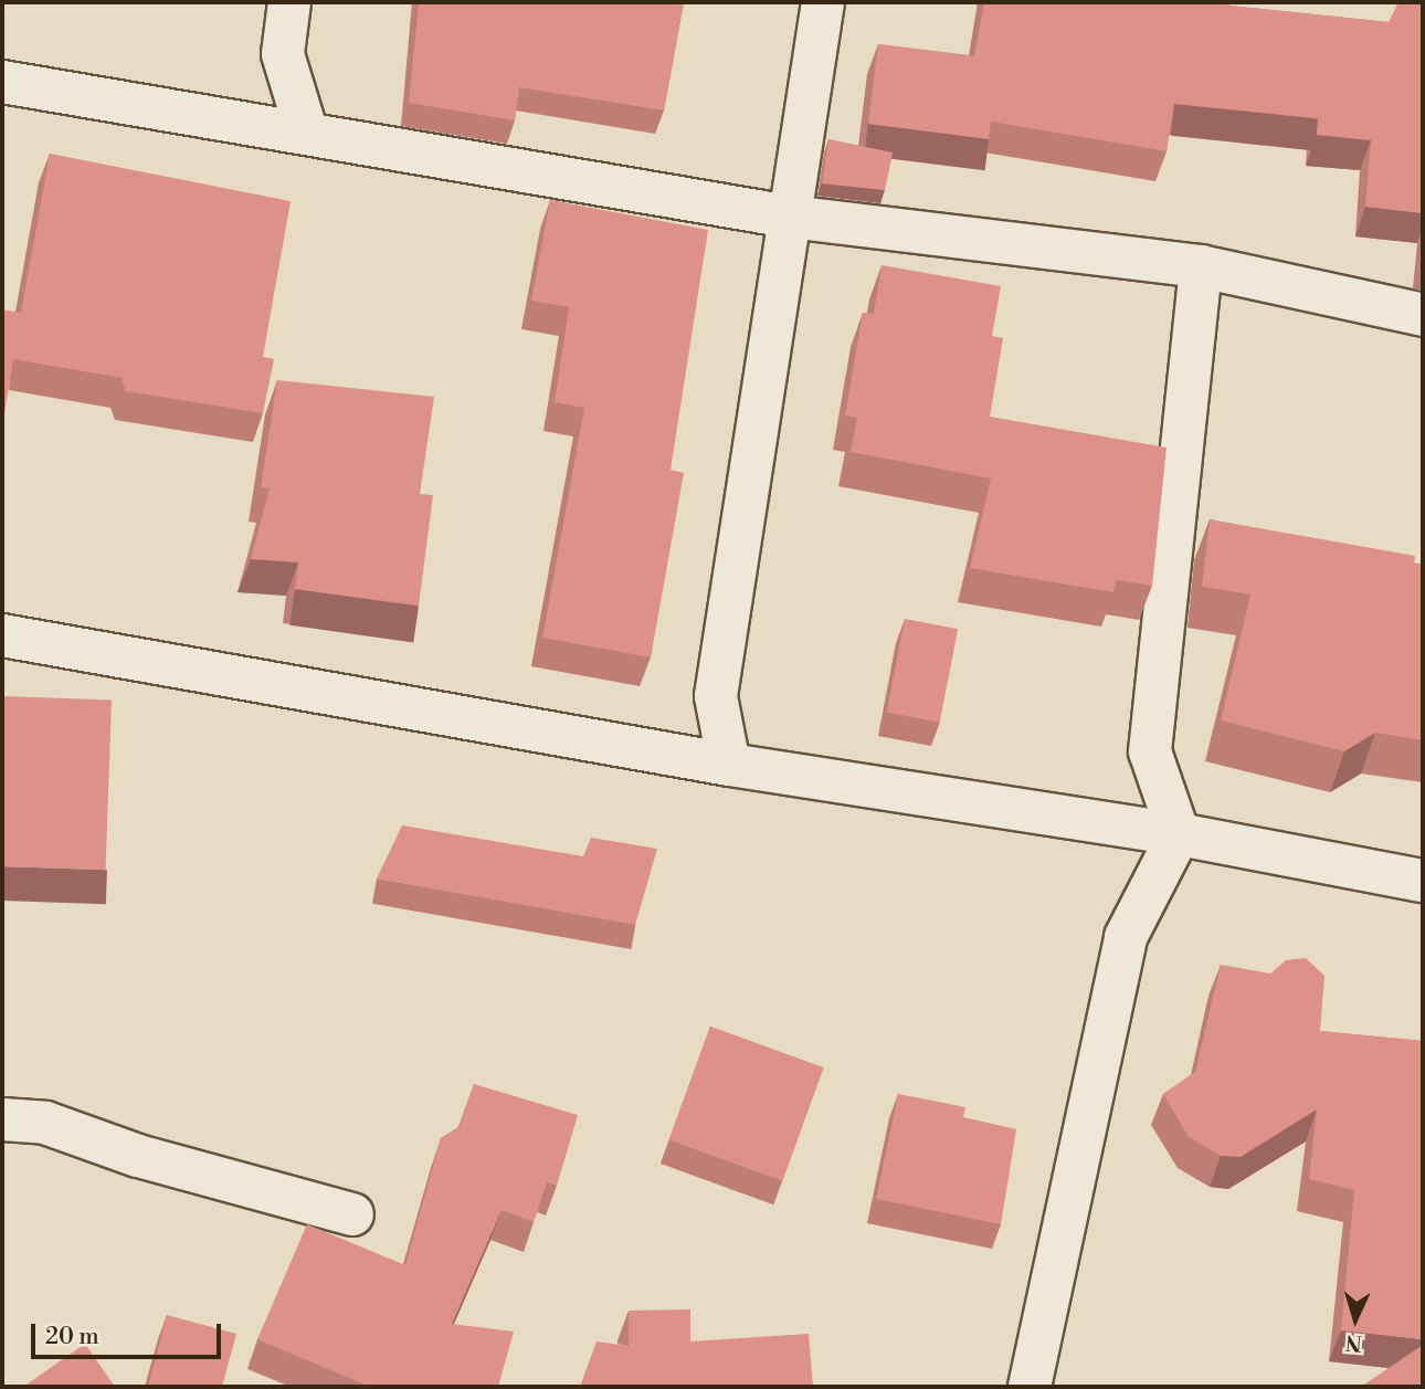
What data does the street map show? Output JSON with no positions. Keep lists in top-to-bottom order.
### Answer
{
  "scale_bar": "20 m",
  "north": "bottom"
}
